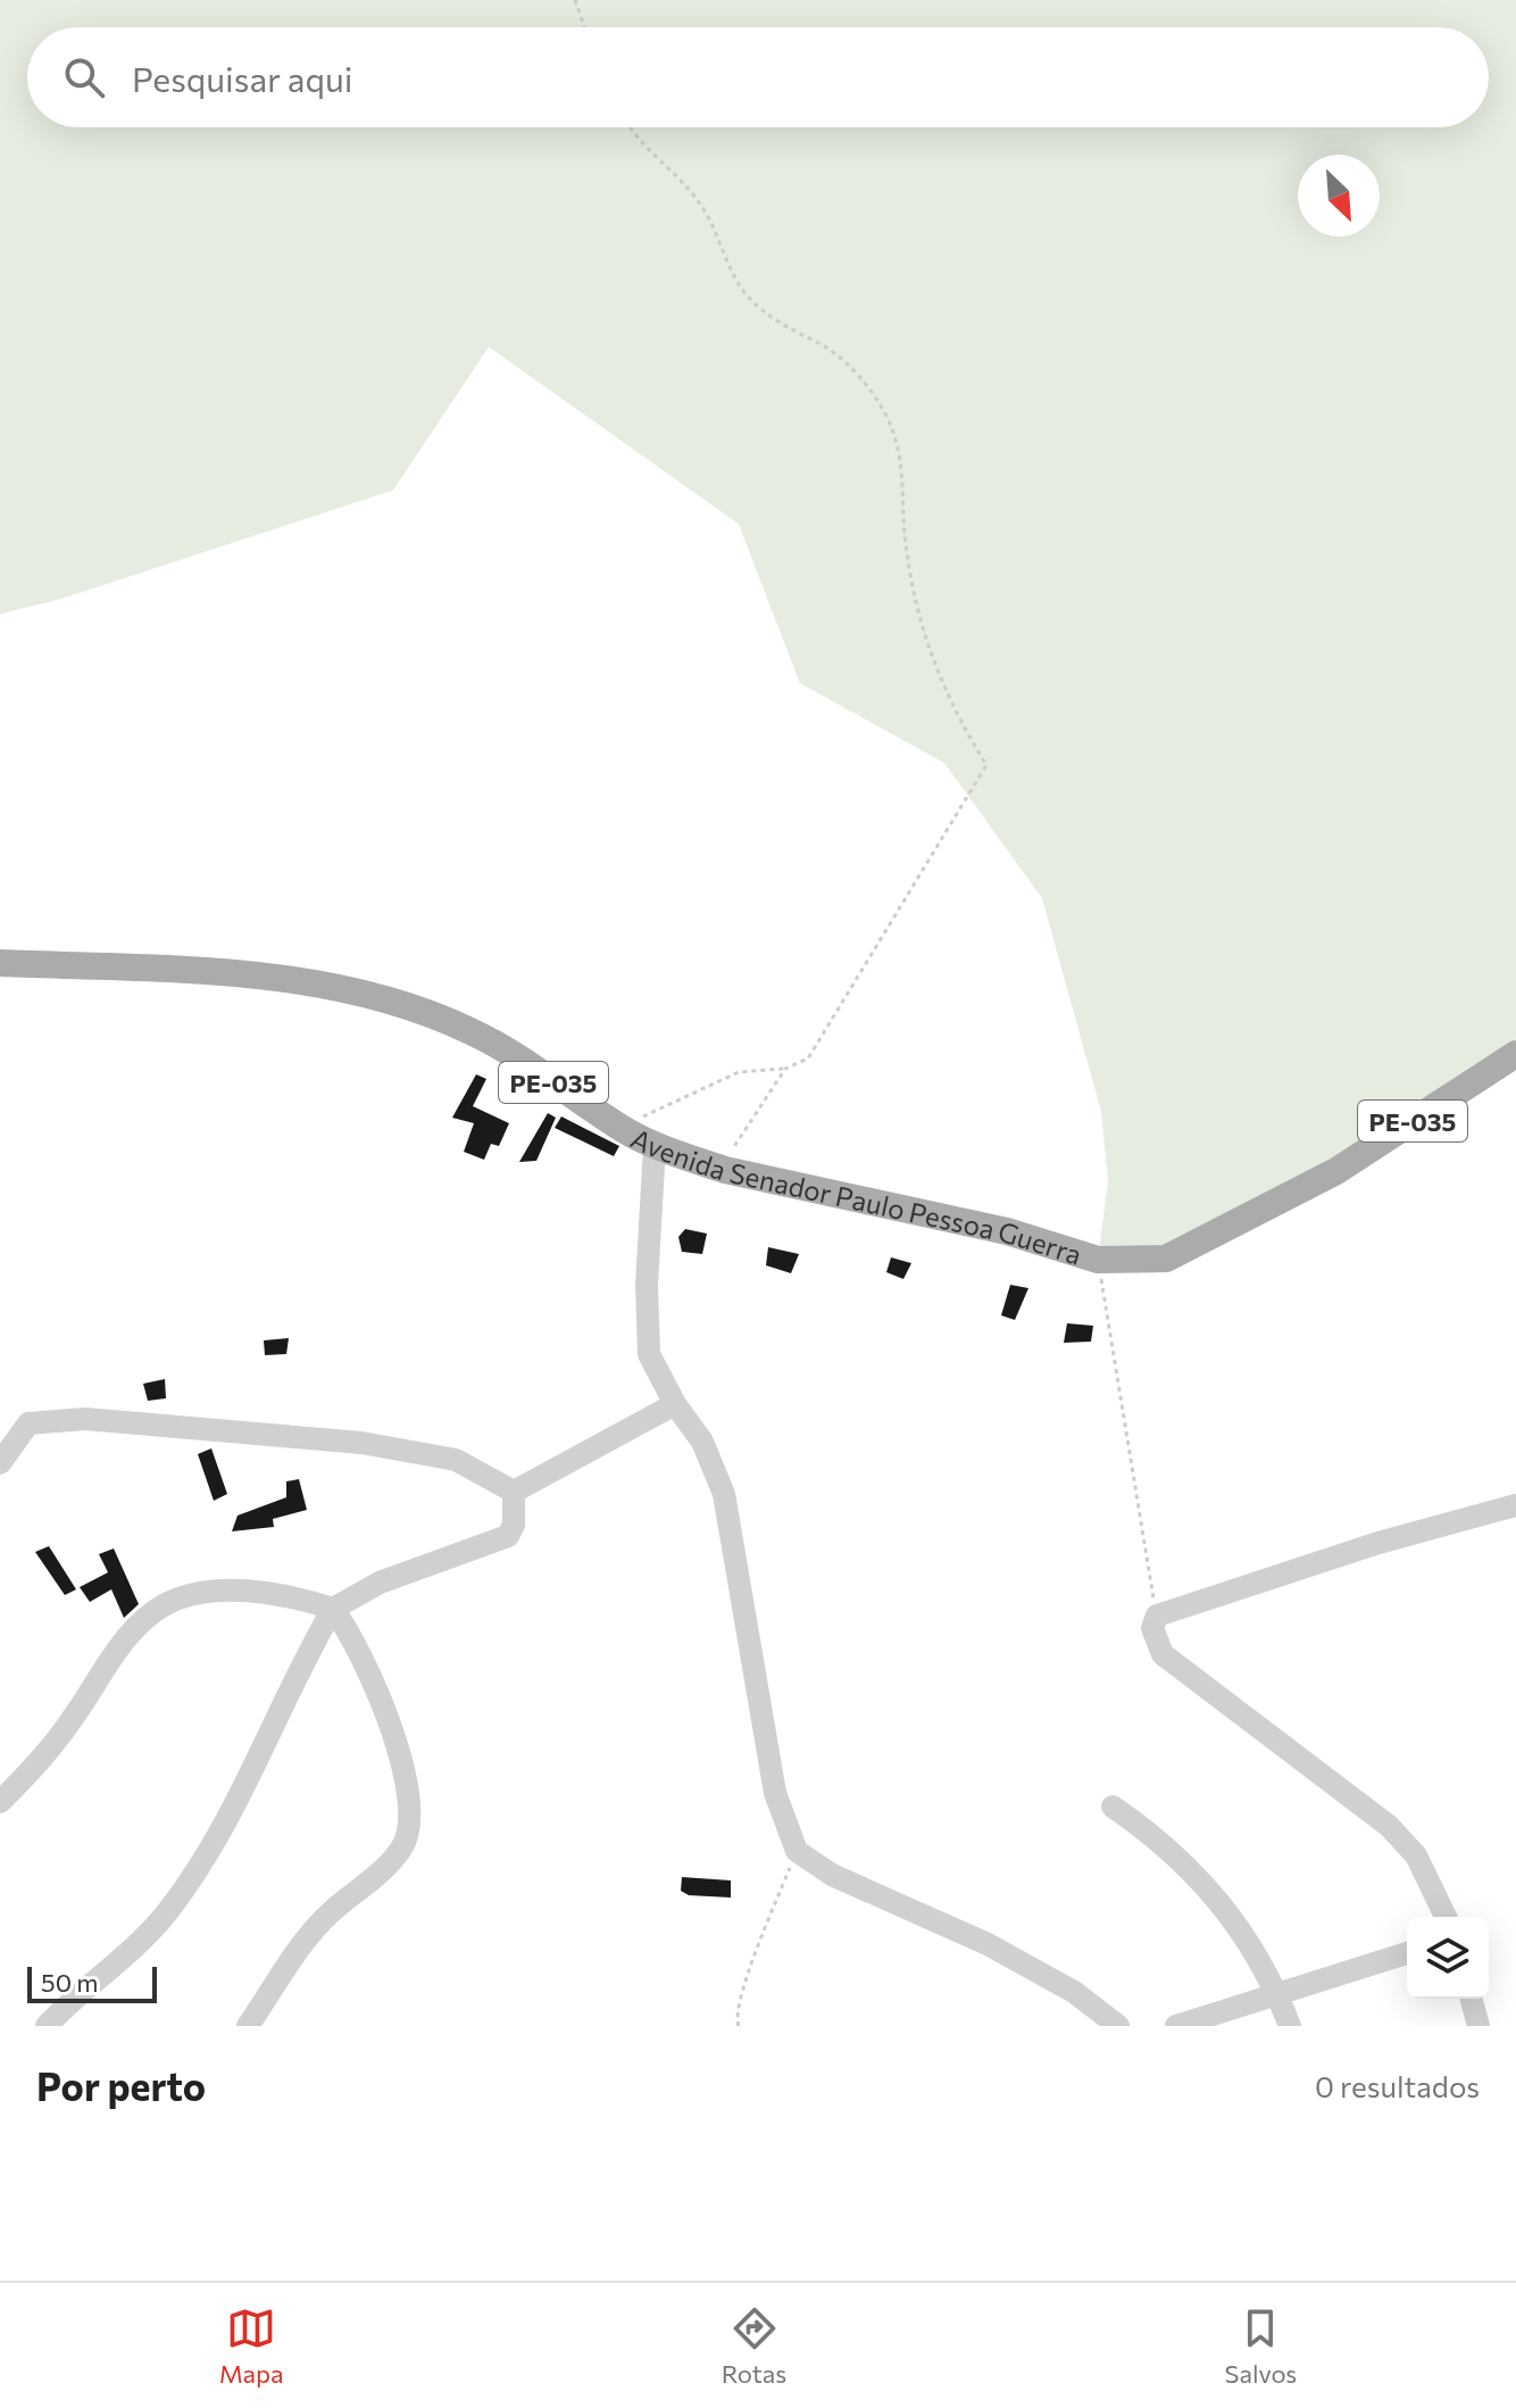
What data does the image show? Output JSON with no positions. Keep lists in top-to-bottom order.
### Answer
{
  "streets": {
    "main road": ["PE-035", "Avenida Senador Paulo Pessoa Guerra"]
  },
  "crossings": [
    ["PE-035", "Avenida Senador Paulo Pessoa Guerra"]
  ],
  "scale_bar": "50 m",
  "north": "bottom right",
  "page": {
    "search": "Pesquisar aqui",
    "scale": "50 m",
    "heading": ["Por perto", "0 resultados"],
    "nav": ["Mapa", "Rotas", "Salvos"]
  }
}
